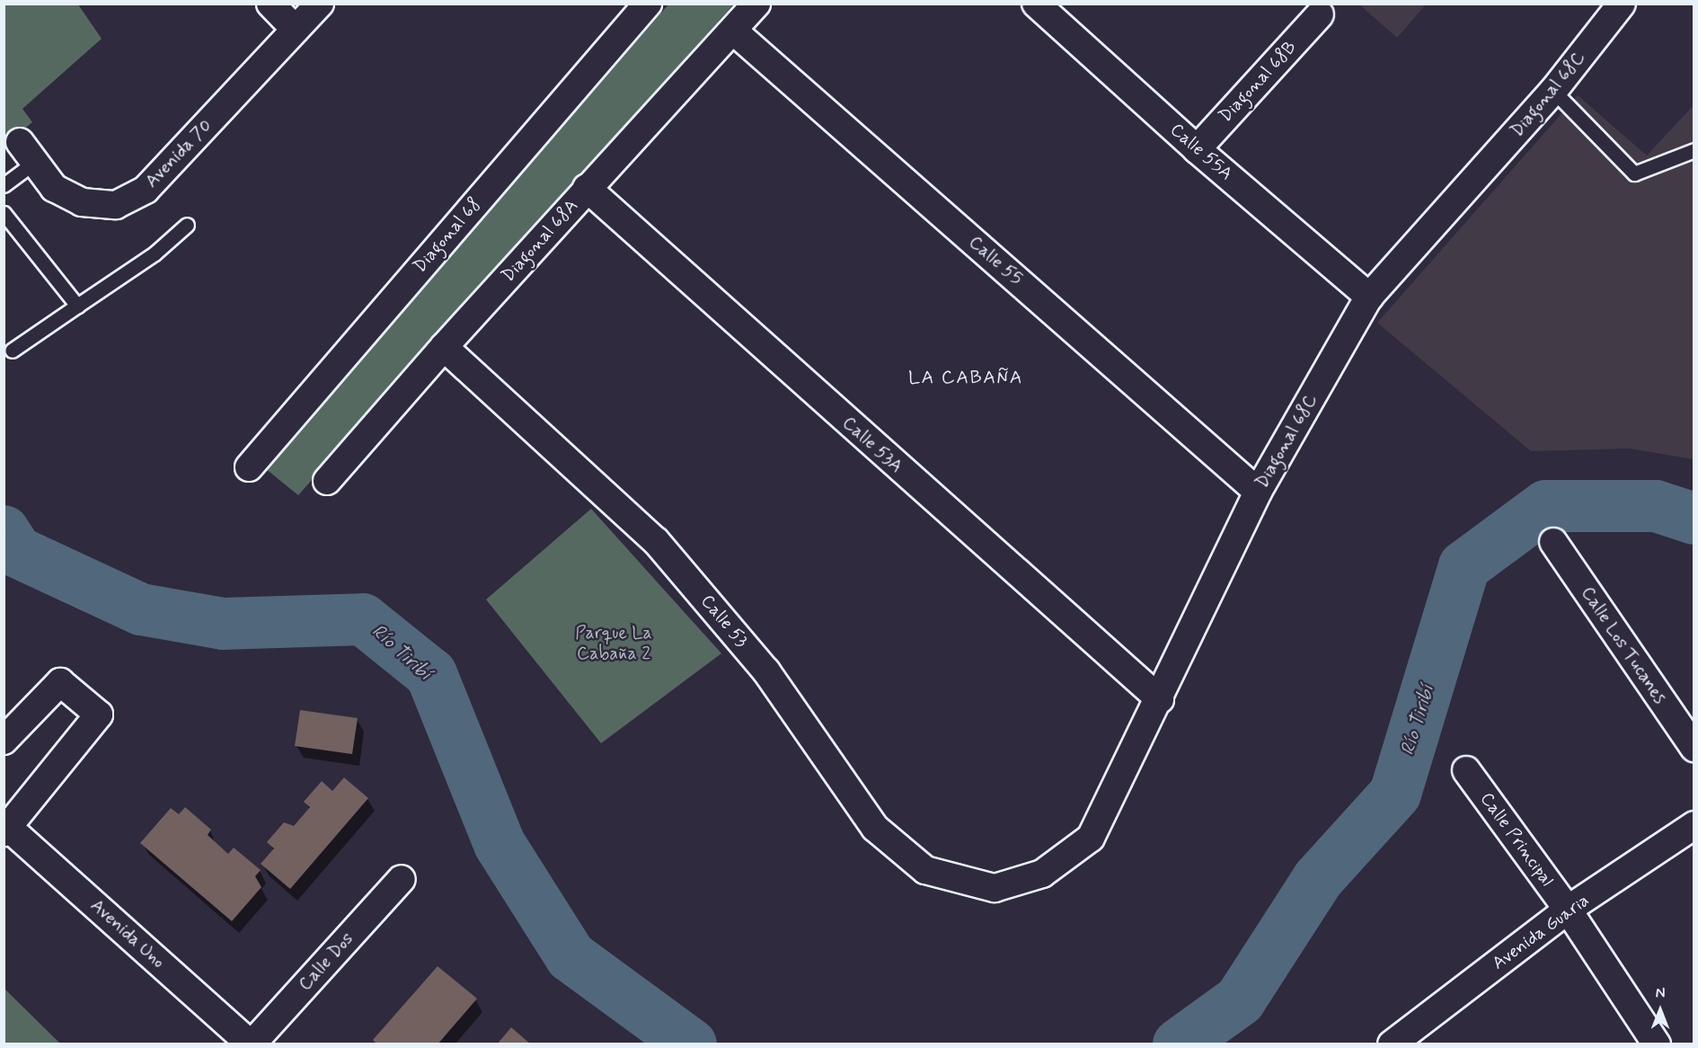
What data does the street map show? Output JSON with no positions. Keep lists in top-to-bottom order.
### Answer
{
  "streets": {
    "street": [
      "Diagonal 68B",
      "Diagonal 68C",
      "Calle 55A",
      "Avenida 70",
      "Diagonal 68",
      "Diagonal 68A",
      "Calle 55",
      "Calle 53A",
      "Calle 53",
      "Calle Los Tucanes",
      "Calle Principal",
      "Avenida Guaria",
      "Avenida Uno",
      "Calle Dos"
    ]
  },
  "crossings": [
    ["Diagonal 68B", "Calle 55A"],
    ["Diagonal 68C", "Calle 55A"],
    ["Diagonal 68C", "Calle 55"],
    ["Diagonal 68C", "Calle 53A"],
    ["Diagonal 68C", "Calle 53"],
    ["Diagonal 68A", "Calle 55"],
    ["Diagonal 68A", "Calle 53A"],
    ["Diagonal 68A", "Calle 53"],
    ["Calle Principal", "Avenida Guaria"],
    ["Avenida Uno", "Calle Dos"]
  ],
  "districts": ["LA CABAÑA"],
  "water": ["Río Tiribí"],
  "parks": ["Parque La Cabaña 2"],
  "north": "top"
}
